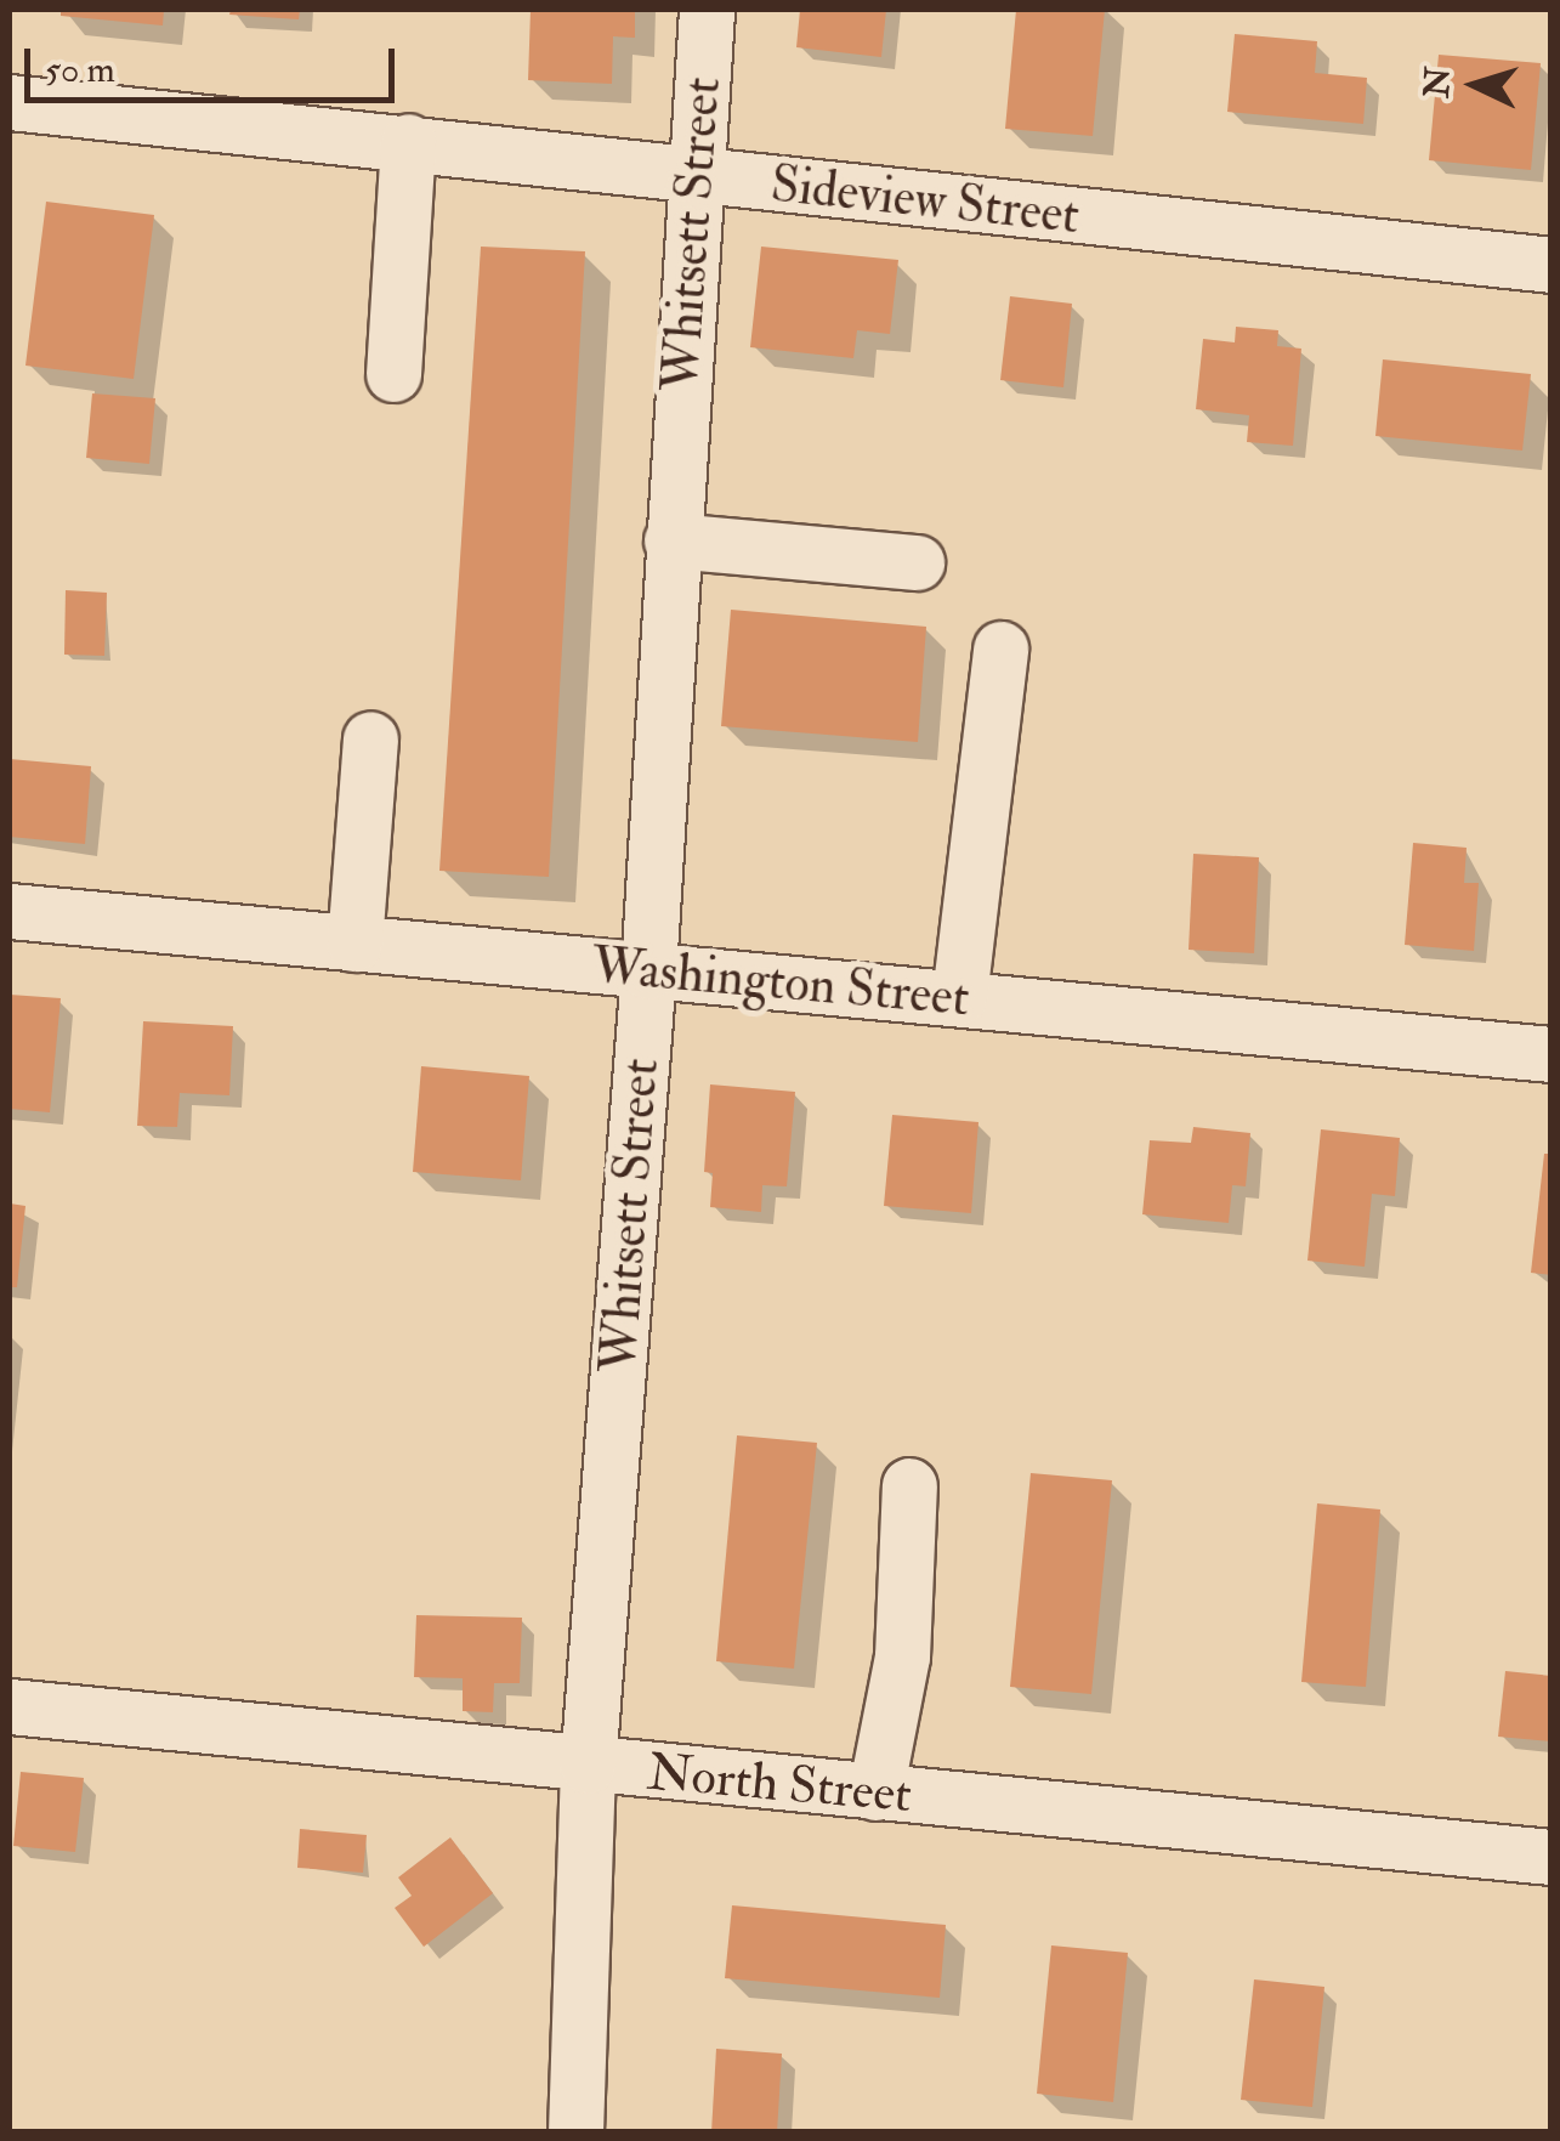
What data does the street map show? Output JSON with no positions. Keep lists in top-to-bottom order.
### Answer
{
  "streets": {
    "street": [
      "Sideview Street",
      "Whitsett Street",
      "Washington Street",
      "North Street"
    ]
  },
  "crossings": [
    ["Sideview Street", "Whitsett Street"],
    ["Whitsett Street", "Washington Street"],
    ["Whitsett Street", "North Street"]
  ],
  "scale_bar": "50 m",
  "north": "left"
}
